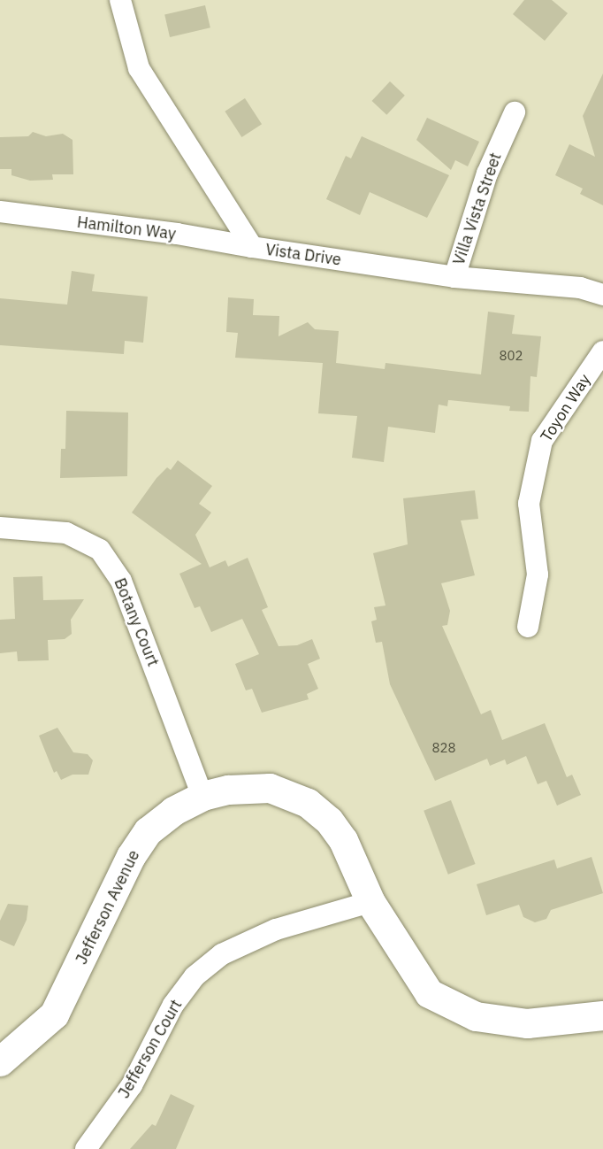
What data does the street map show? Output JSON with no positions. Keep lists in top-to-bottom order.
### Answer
{
  "streets": {
    "street": [
      "Villa Vista Street",
      "Hamilton Way",
      "Vista Drive",
      "Toyon Way",
      "Botany Court",
      "Jefferson Avenue",
      "Jefferson Court"
    ]
  },
  "crossings": [
    ["Villa Vista Street", "Vista Drive"],
    ["Hamilton Way", "Vista Drive"],
    ["Botany Court", "Jefferson Avenue"],
    ["Jefferson Avenue", "Jefferson Court"]
  ],
  "house_numbers": ["802", "828"]
}
